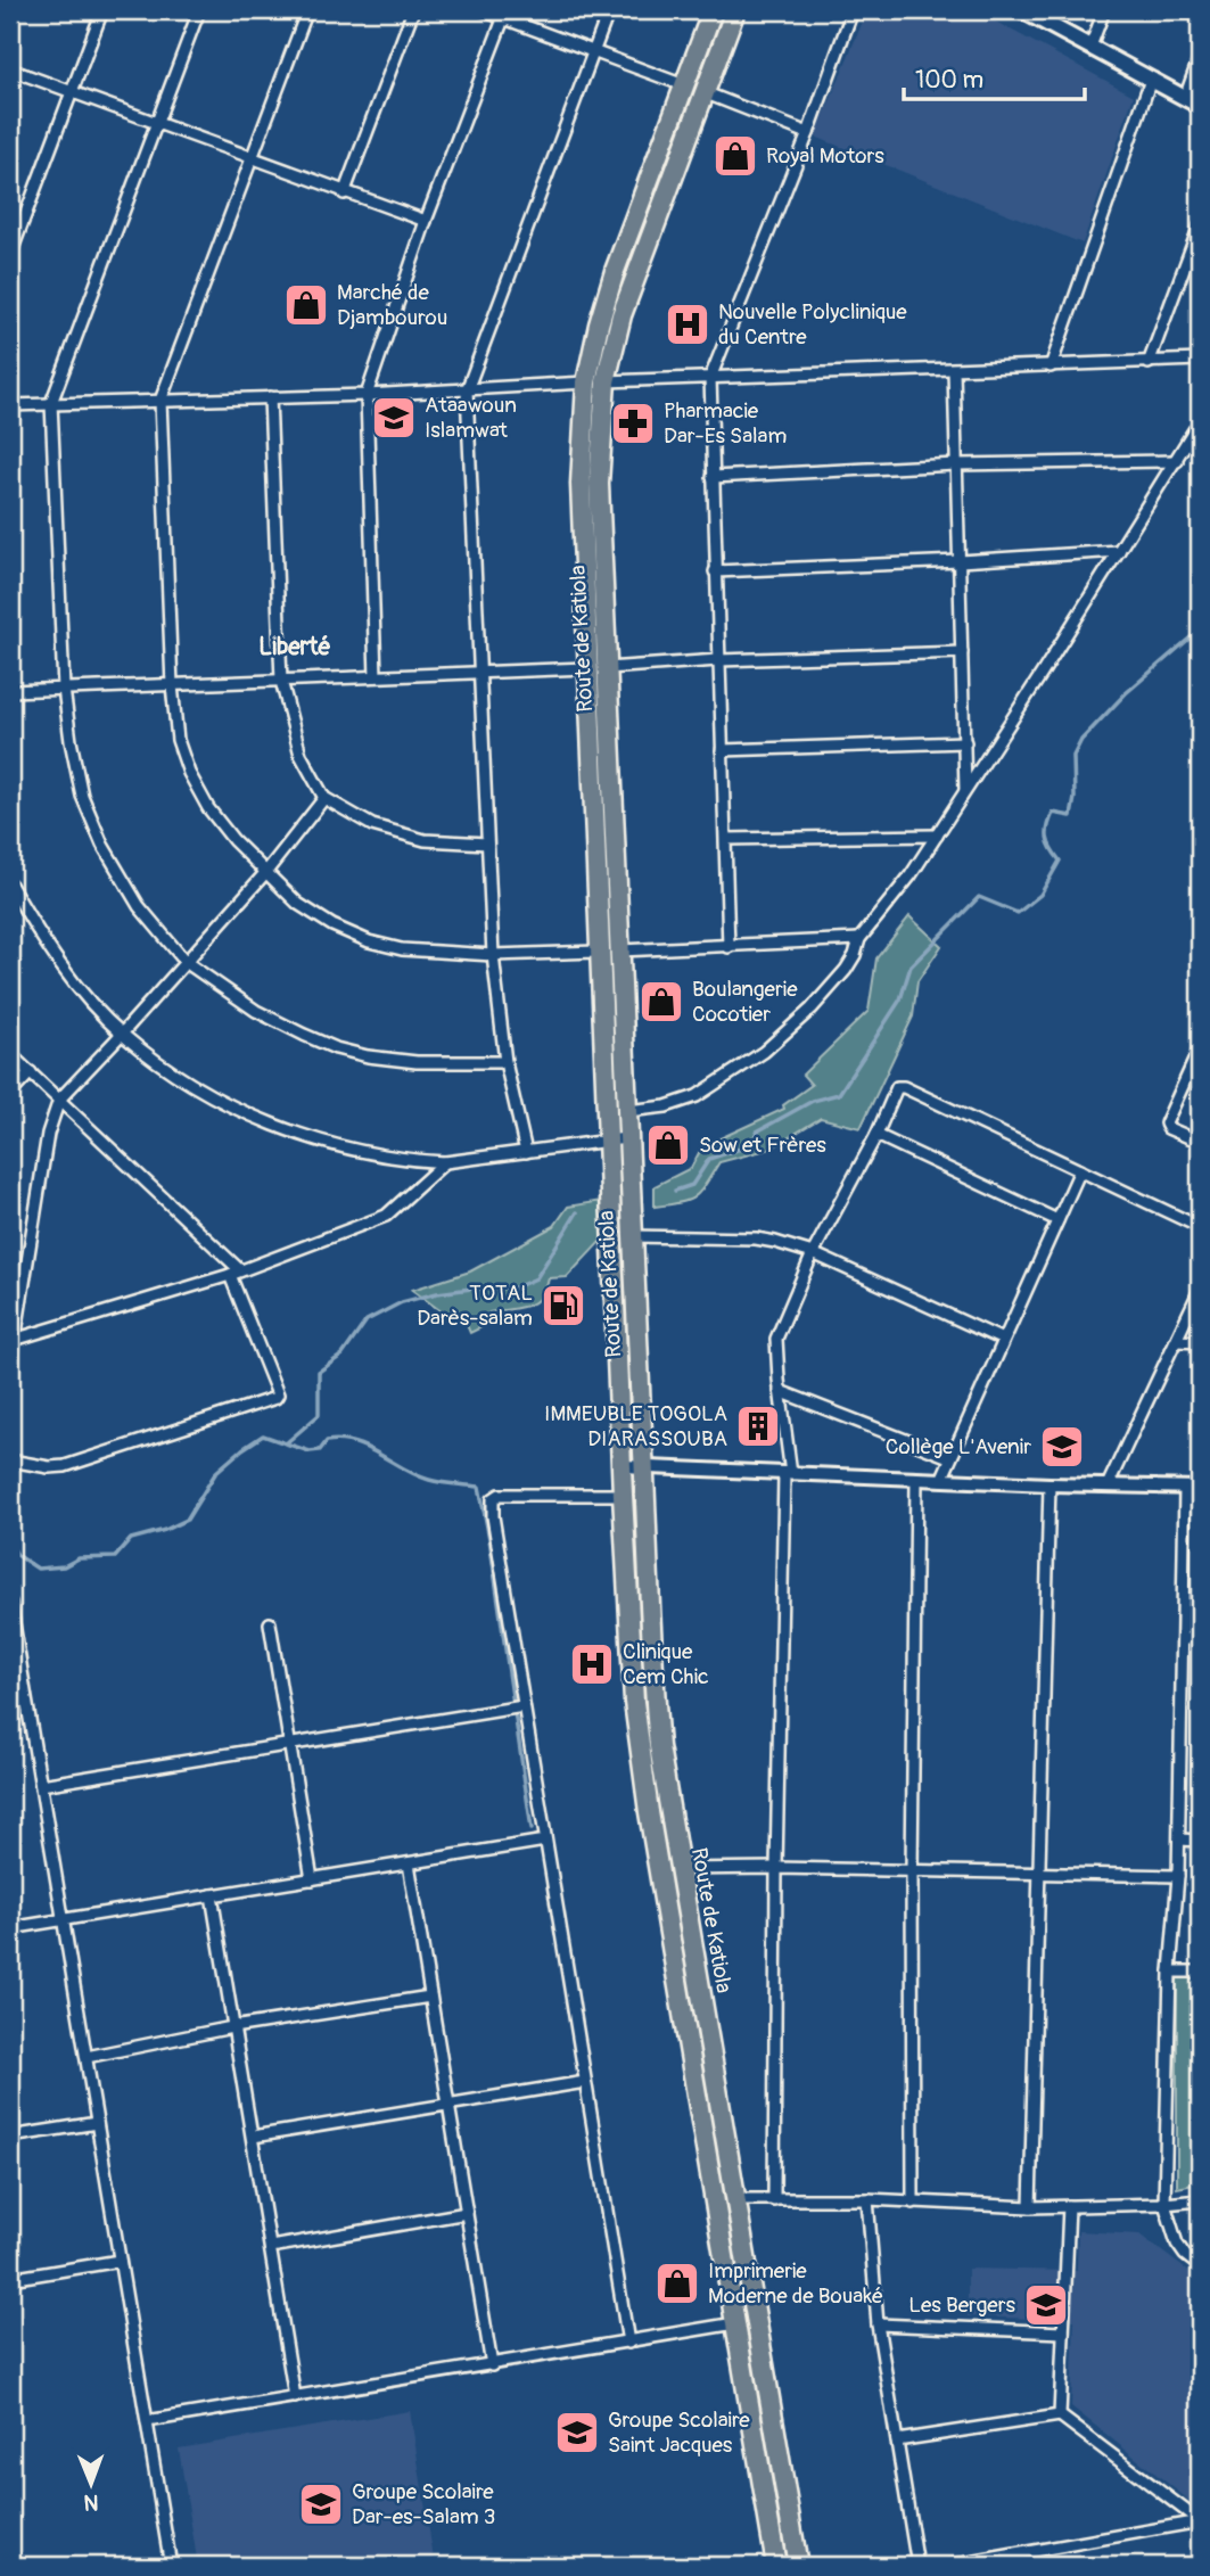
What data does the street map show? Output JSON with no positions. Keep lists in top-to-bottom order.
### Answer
{
  "streets": {
    "highway": ["Route de Katiola"]
  },
  "districts": ["Liberté"],
  "places": {
    "shop": [
      "Royal Motors",
      "Marché de Djambourou",
      "Boulangerie Cocotier",
      "Sow et Frères",
      "Imprimerie Moderne de Bouaké"
    ],
    "hospital": ["Nouvelle Polyclinique du Centre", "Clinique Cem Chic"],
    "school or university": [
      "Ataawoun Islamwat",
      "Collège L'Avenir",
      "Les Bergers",
      "Groupe Scolaire Saint Jacques",
      "Groupe Scolaire Dar-es-Salam 3"
    ],
    "pharmacy": ["Pharmacie Dar-Es Salam"],
    "fuel station": ["TOTAL Darès-salam"],
    "building": ["IMMEUBLE TOGOLA DIARASSOUBA"]
  },
  "scale_bar": "100 m",
  "north": "bottom"
}
